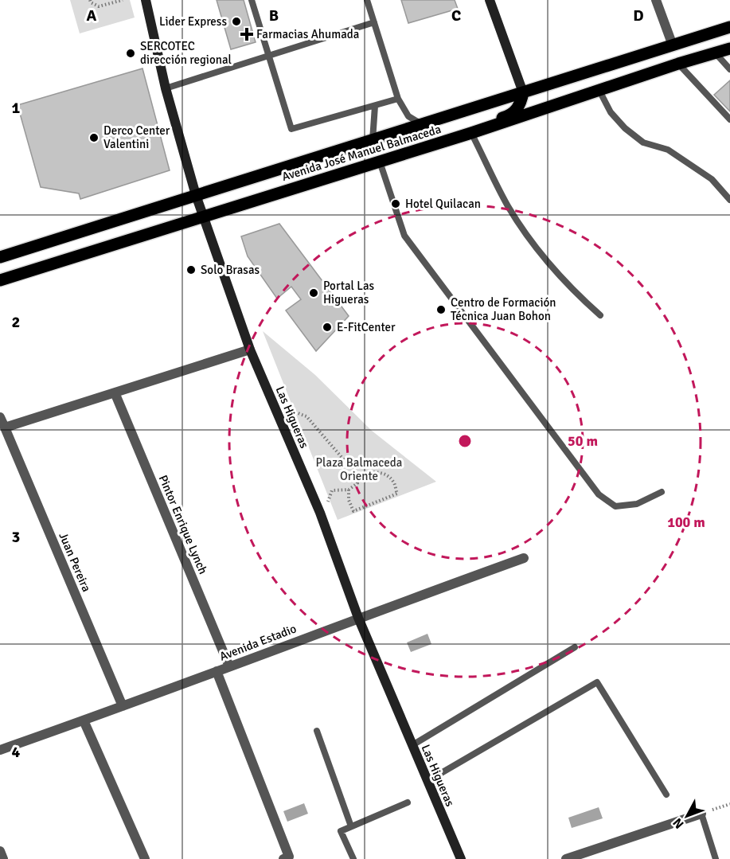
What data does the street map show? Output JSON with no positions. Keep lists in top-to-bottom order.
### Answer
{
  "streets": {
    "main road": ["Avenida José Manuel Balmaceda", "Las Higueras"],
    "street": ["Pintor Enrique Lynch", "Juan Pereira", "Avenida Estadio"]
  },
  "crossings": [
    ["Avenida José Manuel Balmaceda", "Las Higueras"],
    ["Las Higueras", "Avenida Estadio"],
    ["Pintor Enrique Lynch", "Avenida Estadio"],
    ["Juan Pereira", "Avenida Estadio"]
  ],
  "parks": ["Plaza Balmaceda Oriente"],
  "places": {
    "other": [
      "Lider Express",
      "SERCOTEC dirección regional",
      "Derco Center Valentini",
      "Hotel Quilacan",
      "Solo Brasas",
      "Portal Las Higueras",
      "Centro de Formación Técnica Juan Bohon",
      "E-FitCenter"
    ],
    "health": ["Farmacias Ahumada"]
  },
  "north": "bottom left",
  "grid": {
    "columns": [
      "A",
      "B",
      "C",
      "D"
    ],
    "rows": [
      "1",
      "2",
      "3",
      "4"
    ]
  },
  "rings": ["50 m", "100 m"]
}
